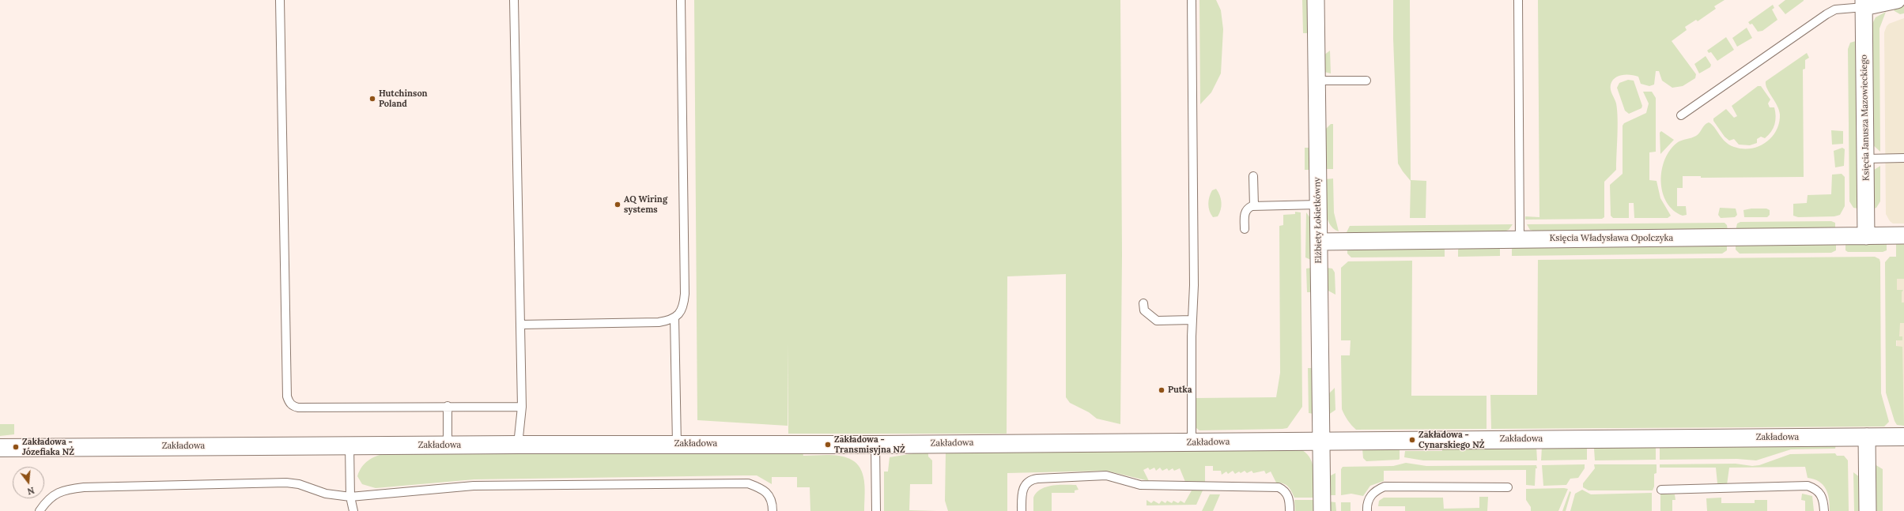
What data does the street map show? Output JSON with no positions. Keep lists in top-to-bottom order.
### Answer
{
  "streets": {
    "street": [
      "Księcia Janusza Mazowieckiego",
      "Elżbiety Łokietkówny",
      "Księcia Władysława Opolczyka",
      "Zakładowa"
    ]
  },
  "crossings": [
    ["Księcia Janusza Mazowieckiego", "Księcia Władysława Opolczyka"],
    ["Elżbiety Łokietkówny", "Księcia Władysława Opolczyka"],
    ["Elżbiety Łokietkówny", "Zakładowa"]
  ],
  "places": [
    "Hutchinson Poland",
    "AQ Wiring systems",
    "Putka",
    "Zakładowa - Cynarskiego NŻ",
    "Zakładowa - Transmisyjna NŻ",
    "Zakładowa - Józefiaka NŻ"
  ],
  "north": "bottom"
}
